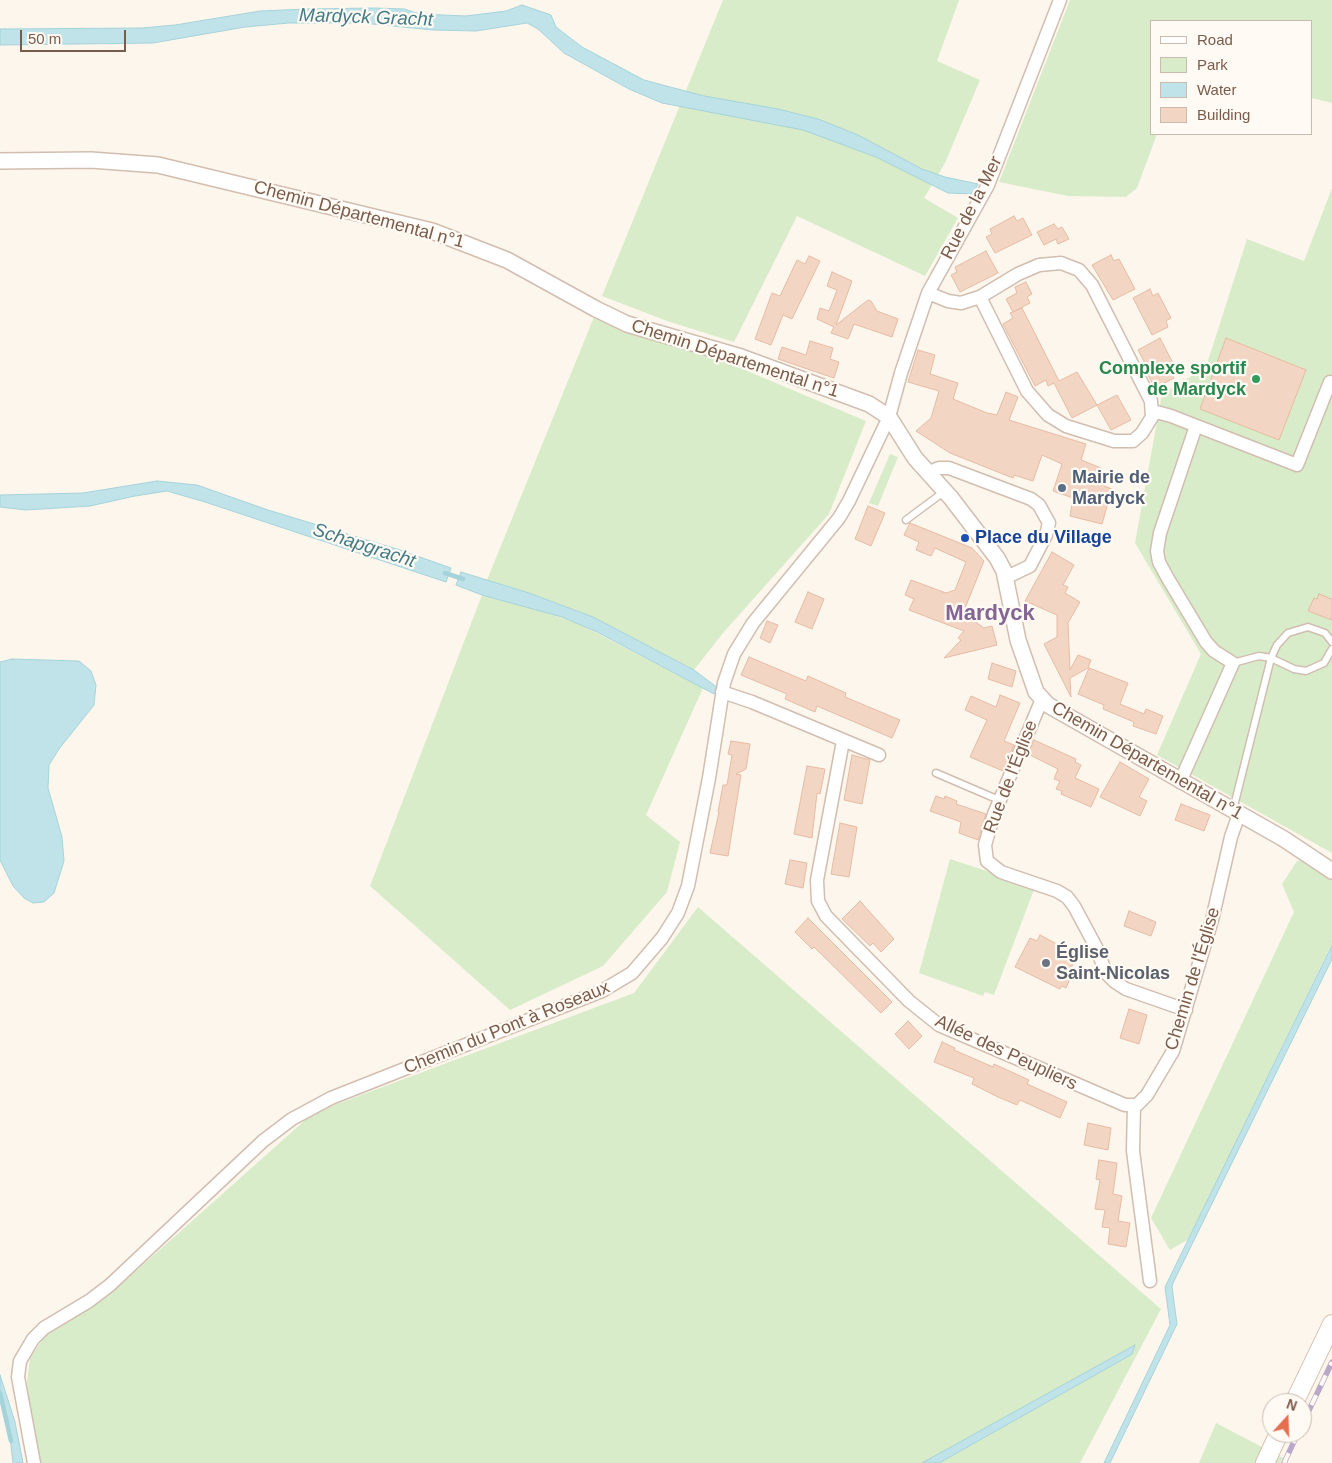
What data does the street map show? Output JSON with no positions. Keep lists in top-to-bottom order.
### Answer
{
  "streets": {
    "street": [
      "Rue de la Mer",
      "Chemin Départemental n°1",
      "Rue de l'Église",
      "Chemin de l'Église",
      "Chemin du Pont à Roseaux",
      "Allée des Peupliers"
    ]
  },
  "crossings": [
    ["Rue de la Mer", "Chemin Départemental n°1"],
    ["Rue de la Mer", "Chemin du Pont à Roseaux"],
    ["Chemin Départemental n°1", "Rue de l'Église"],
    ["Chemin Départemental n°1", "Chemin de l'Église"],
    ["Chemin Départemental n°1", "Chemin du Pont à Roseaux"],
    ["Rue de l'Église", "Chemin de l'Église"],
    ["Chemin de l'Église", "Allée des Peupliers"]
  ],
  "districts": ["Mardyck"],
  "water": ["Mardyck Gracht", "Schapgracht"],
  "places": [
    "Complexe sportif de Mardyck",
    "Mairie de Mardyck",
    "Place du Village",
    "Église Saint-Nicolas"
  ],
  "legend": [
    "Road",
    "Park",
    "Water",
    "Building"
  ],
  "scale_bar": "50 m",
  "north": "top"
}
